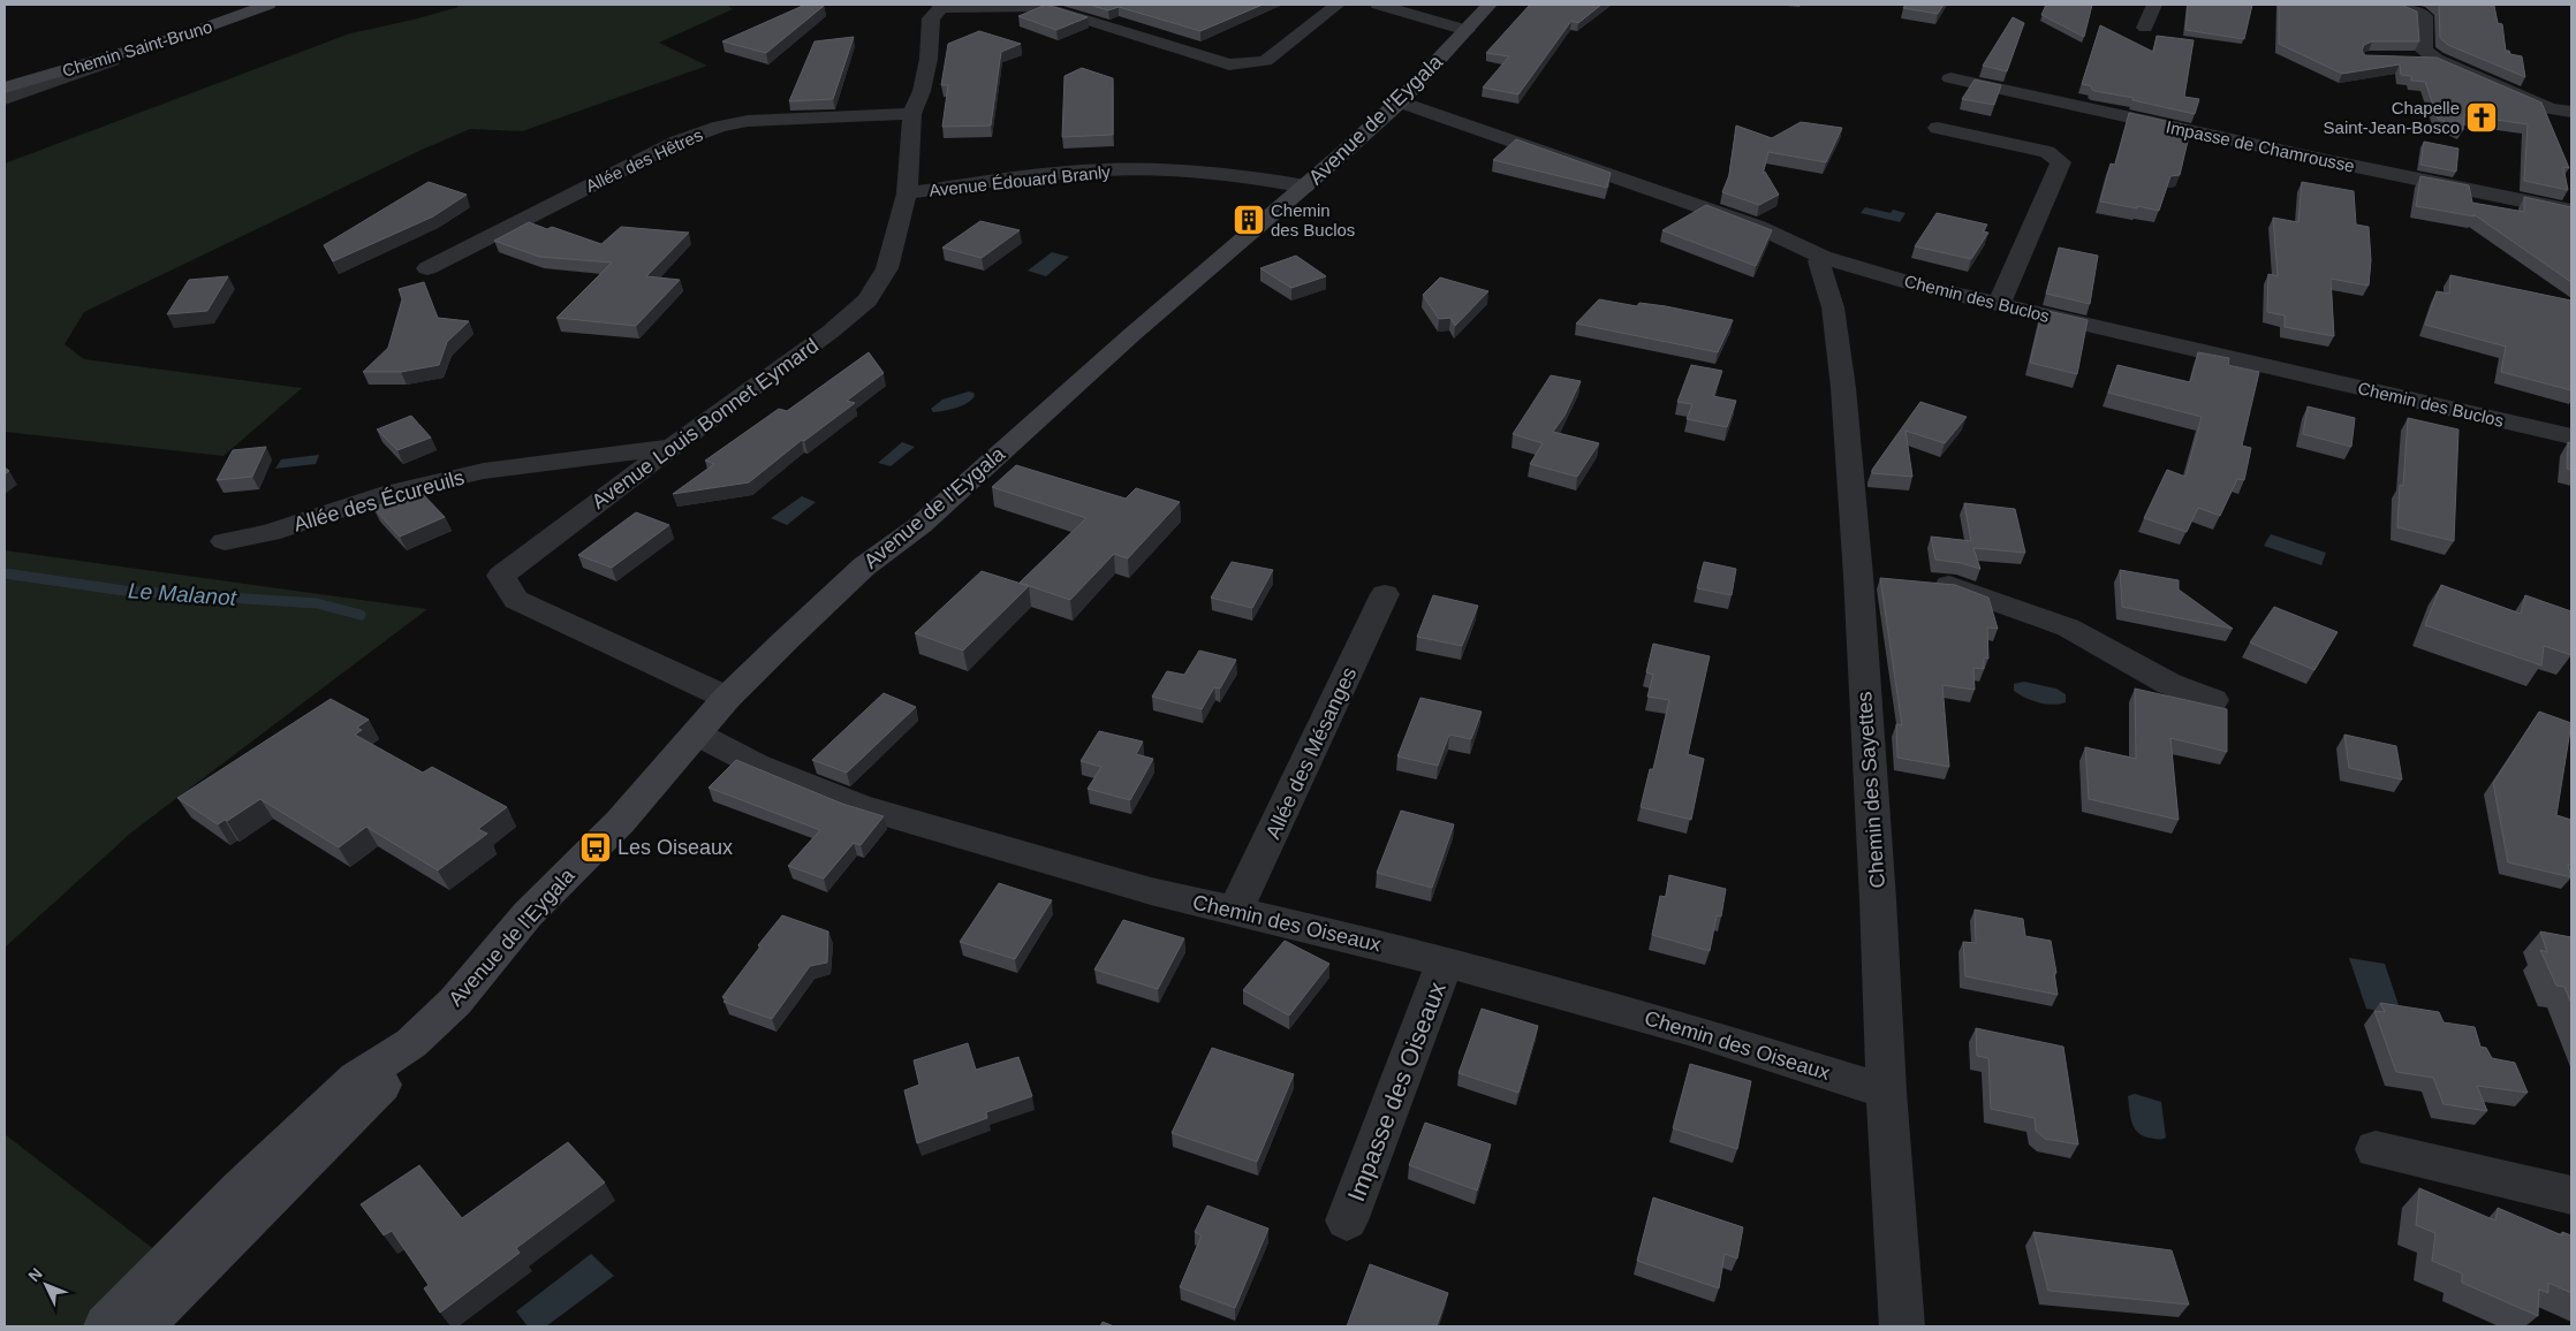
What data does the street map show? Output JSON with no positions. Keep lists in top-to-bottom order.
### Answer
{
  "streets": {
    "street": [
      "Chemin Saint-Bruno",
      "Avenue de l'Eygala",
      "Impasse de Chamrousse",
      "Allée des Hêtres",
      "Avenue Édouard Branly",
      "Chemin des Buclos",
      "Avenue Louis Bonnet Eymard",
      "Allée des Écureuils",
      "Allée des Mésanges",
      "Chemin des Sayettes",
      "Chemin des Oiseaux",
      "Impasse des Oiseaux"
    ]
  },
  "crossings": [
    ["Avenue de l'Eygala", "Avenue Édouard Branly"],
    ["Avenue de l'Eygala", "Chemin des Buclos"],
    ["Avenue de l'Eygala", "Avenue Louis Bonnet Eymard"],
    ["Avenue de l'Eygala", "Chemin des Oiseaux"],
    ["Allée des Hêtres", "Avenue Louis Bonnet Eymard"],
    ["Avenue Édouard Branly", "Avenue Louis Bonnet Eymard"],
    ["Chemin des Buclos", "Chemin des Sayettes"],
    ["Avenue Louis Bonnet Eymard", "Allée des Écureuils"],
    ["Allée des Mésanges", "Chemin des Oiseaux"],
    ["Chemin des Sayettes", "Chemin des Oiseaux"],
    ["Chemin des Oiseaux", "Impasse des Oiseaux"]
  ],
  "water": ["Le Malanot"],
  "places": {
    "church": ["Chapelle Saint-Jean-Bosco"],
    "building": ["Chemin des Buclos"],
    "bus stop": ["Les Oiseaux"]
  },
  "north": "top left"
}
